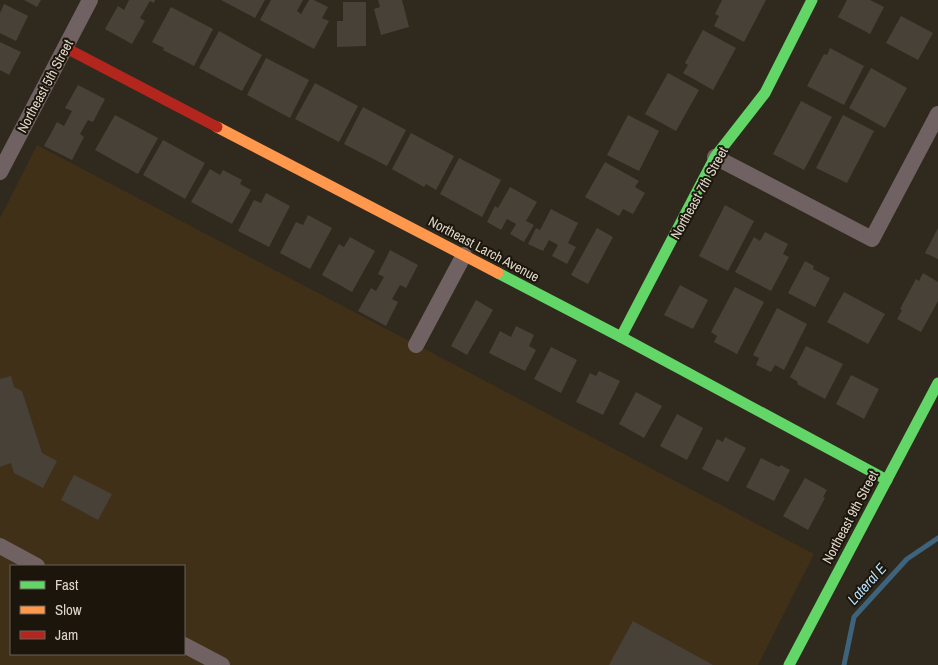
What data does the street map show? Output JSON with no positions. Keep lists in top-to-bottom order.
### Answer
{
  "streets": {
    "street": [
      "Northeast 5th Street",
      "Northeast 7th Street",
      "Northeast Larch Avenue",
      "Northeast 9th Street"
    ]
  },
  "crossings": [
    ["Northeast 5th Street", "Northeast Larch Avenue"],
    ["Northeast 7th Street", "Northeast Larch Avenue"],
    ["Northeast Larch Avenue", "Northeast 9th Street"]
  ],
  "water": ["Lateral E"],
  "legend": ["Fast", "Slow", "Jam"]
}
